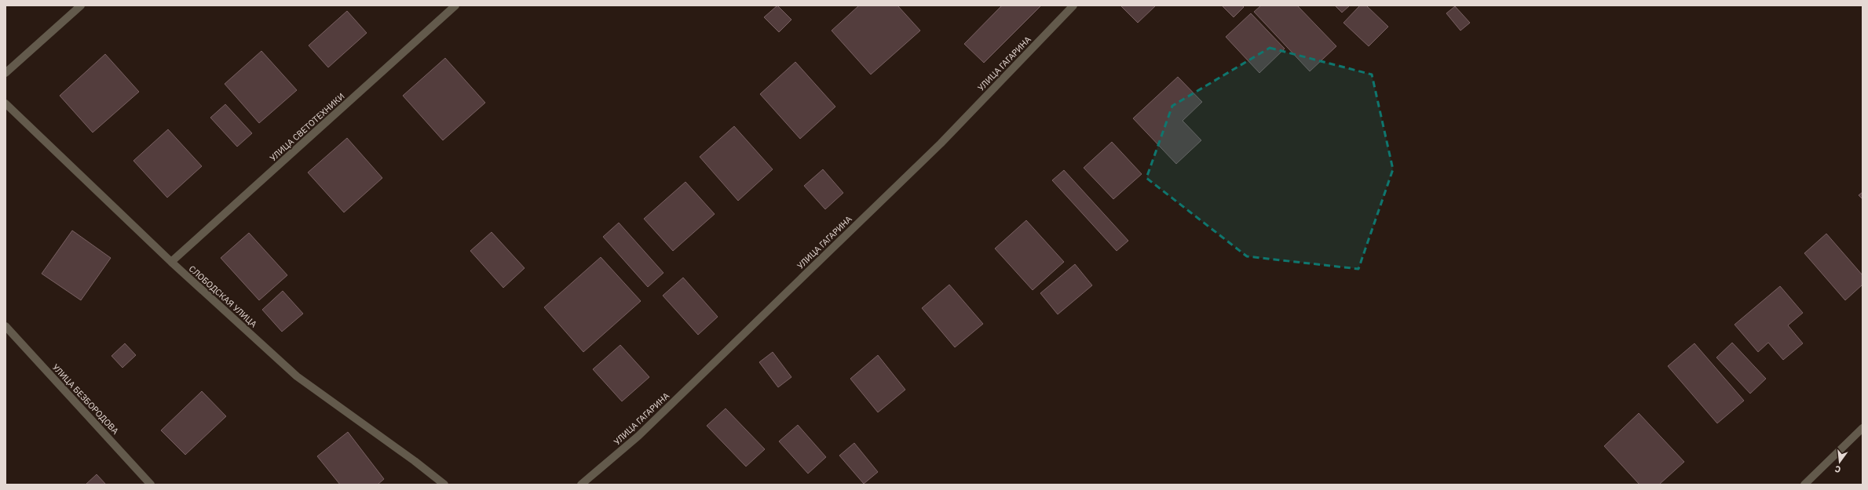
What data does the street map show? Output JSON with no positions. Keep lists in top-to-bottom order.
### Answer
{
  "streets": {
    "street": [
      "УЛИЦА ГАГАРИНА",
      "УЛИЦА СВЕТОТЕХНИКИ",
      "СЛОБОДСКАЯ УЛИЦА",
      "УЛИЦА БЕЗБОРОДОВА"
    ]
  },
  "crossings": [
    ["УЛИЦА СВЕТОТЕХНИКИ", "СЛОБОДСКАЯ УЛИЦА"]
  ],
  "north": "bottom"
}
